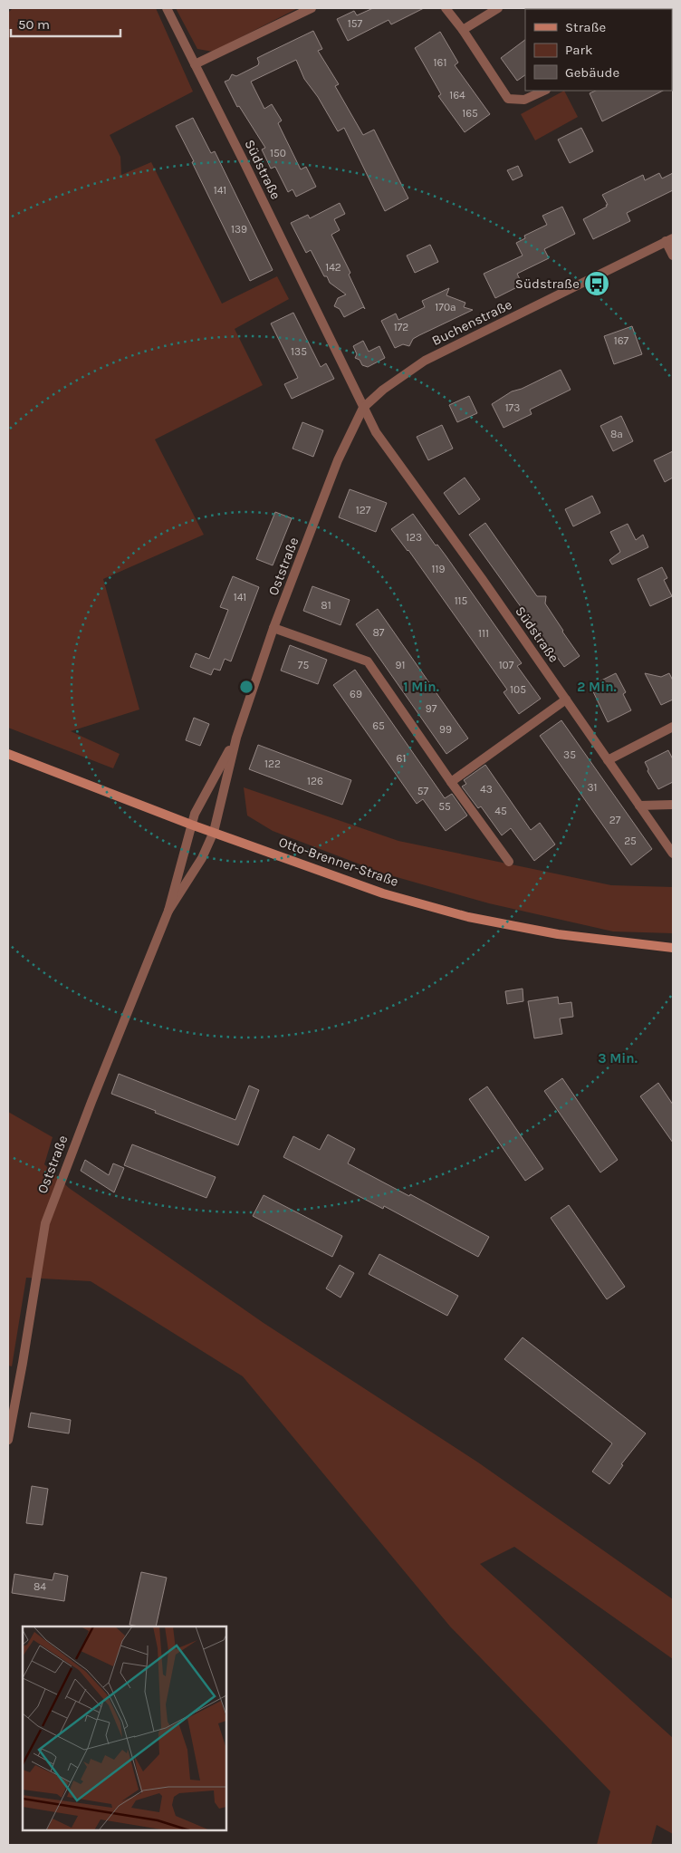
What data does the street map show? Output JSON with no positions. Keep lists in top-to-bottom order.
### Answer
{
  "streets": {
    "main road": ["Otto-Brenner-Straße"],
    "street": ["Südstraße", "Buchenstraße", "Oststraße"]
  },
  "crossings": [
    ["Südstraße", "Buchenstraße"],
    ["Südstraße", "Oststraße"],
    ["Buchenstraße", "Oststraße"],
    ["Oststraße", "Otto-Brenner-Straße"]
  ],
  "places": {
    "bus stop": ["Südstraße"]
  },
  "house_numbers": [
    "157",
    "161",
    "164",
    "165",
    "150",
    "141",
    "139",
    "142",
    "170a",
    "172",
    "167",
    "135",
    "173",
    "8a",
    "127",
    "123",
    "119",
    "141",
    "115",
    "81",
    "87",
    "111",
    "75",
    "91",
    "107",
    "105",
    "69",
    "97",
    "65",
    "99",
    "35",
    "61",
    "122",
    "126",
    "31",
    "43",
    "57",
    "55",
    "45",
    "27",
    "25",
    "84"
  ],
  "legend": ["Straße", "Park", "Gebäude"],
  "scale_bar": "50 m",
  "rings": ["1 Min.", "2 Min.", "3 Min."]
}
